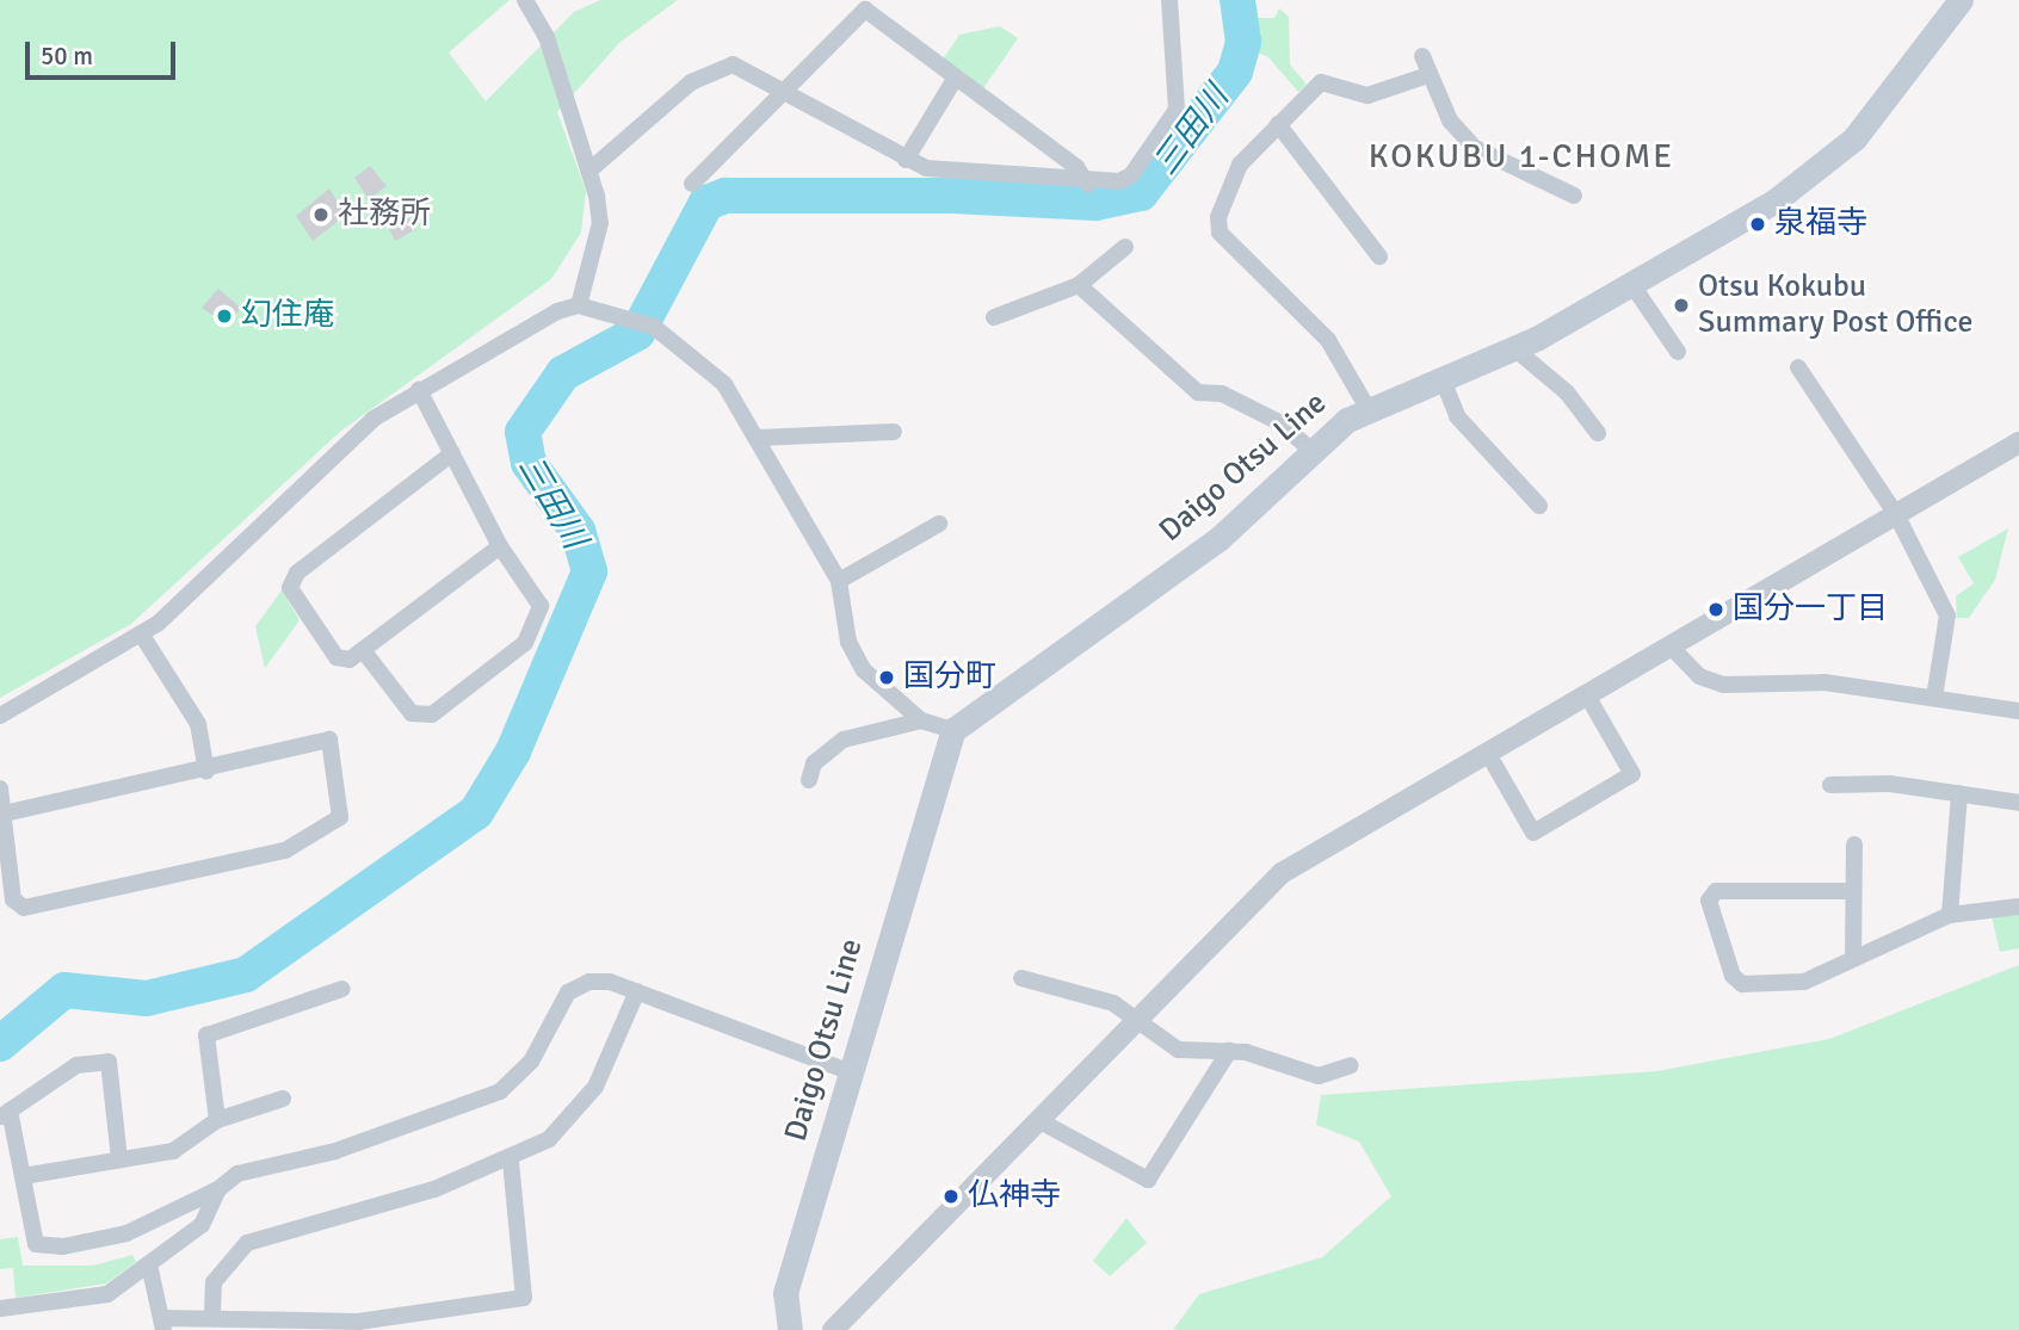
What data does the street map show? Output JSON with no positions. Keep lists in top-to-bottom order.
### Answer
{
  "streets": {
    "main road": ["Daigo Otsu Line"]
  },
  "districts": ["KOKUBU 1-CHOME"],
  "water": ["三田川"],
  "places": [
    "社務所",
    "泉福寺",
    "Otsu Kokubu Summary Post Office",
    "幻住庵",
    "国分一丁目",
    "国分町",
    "仏神寺"
  ],
  "scale_bar": "50 m"
}
